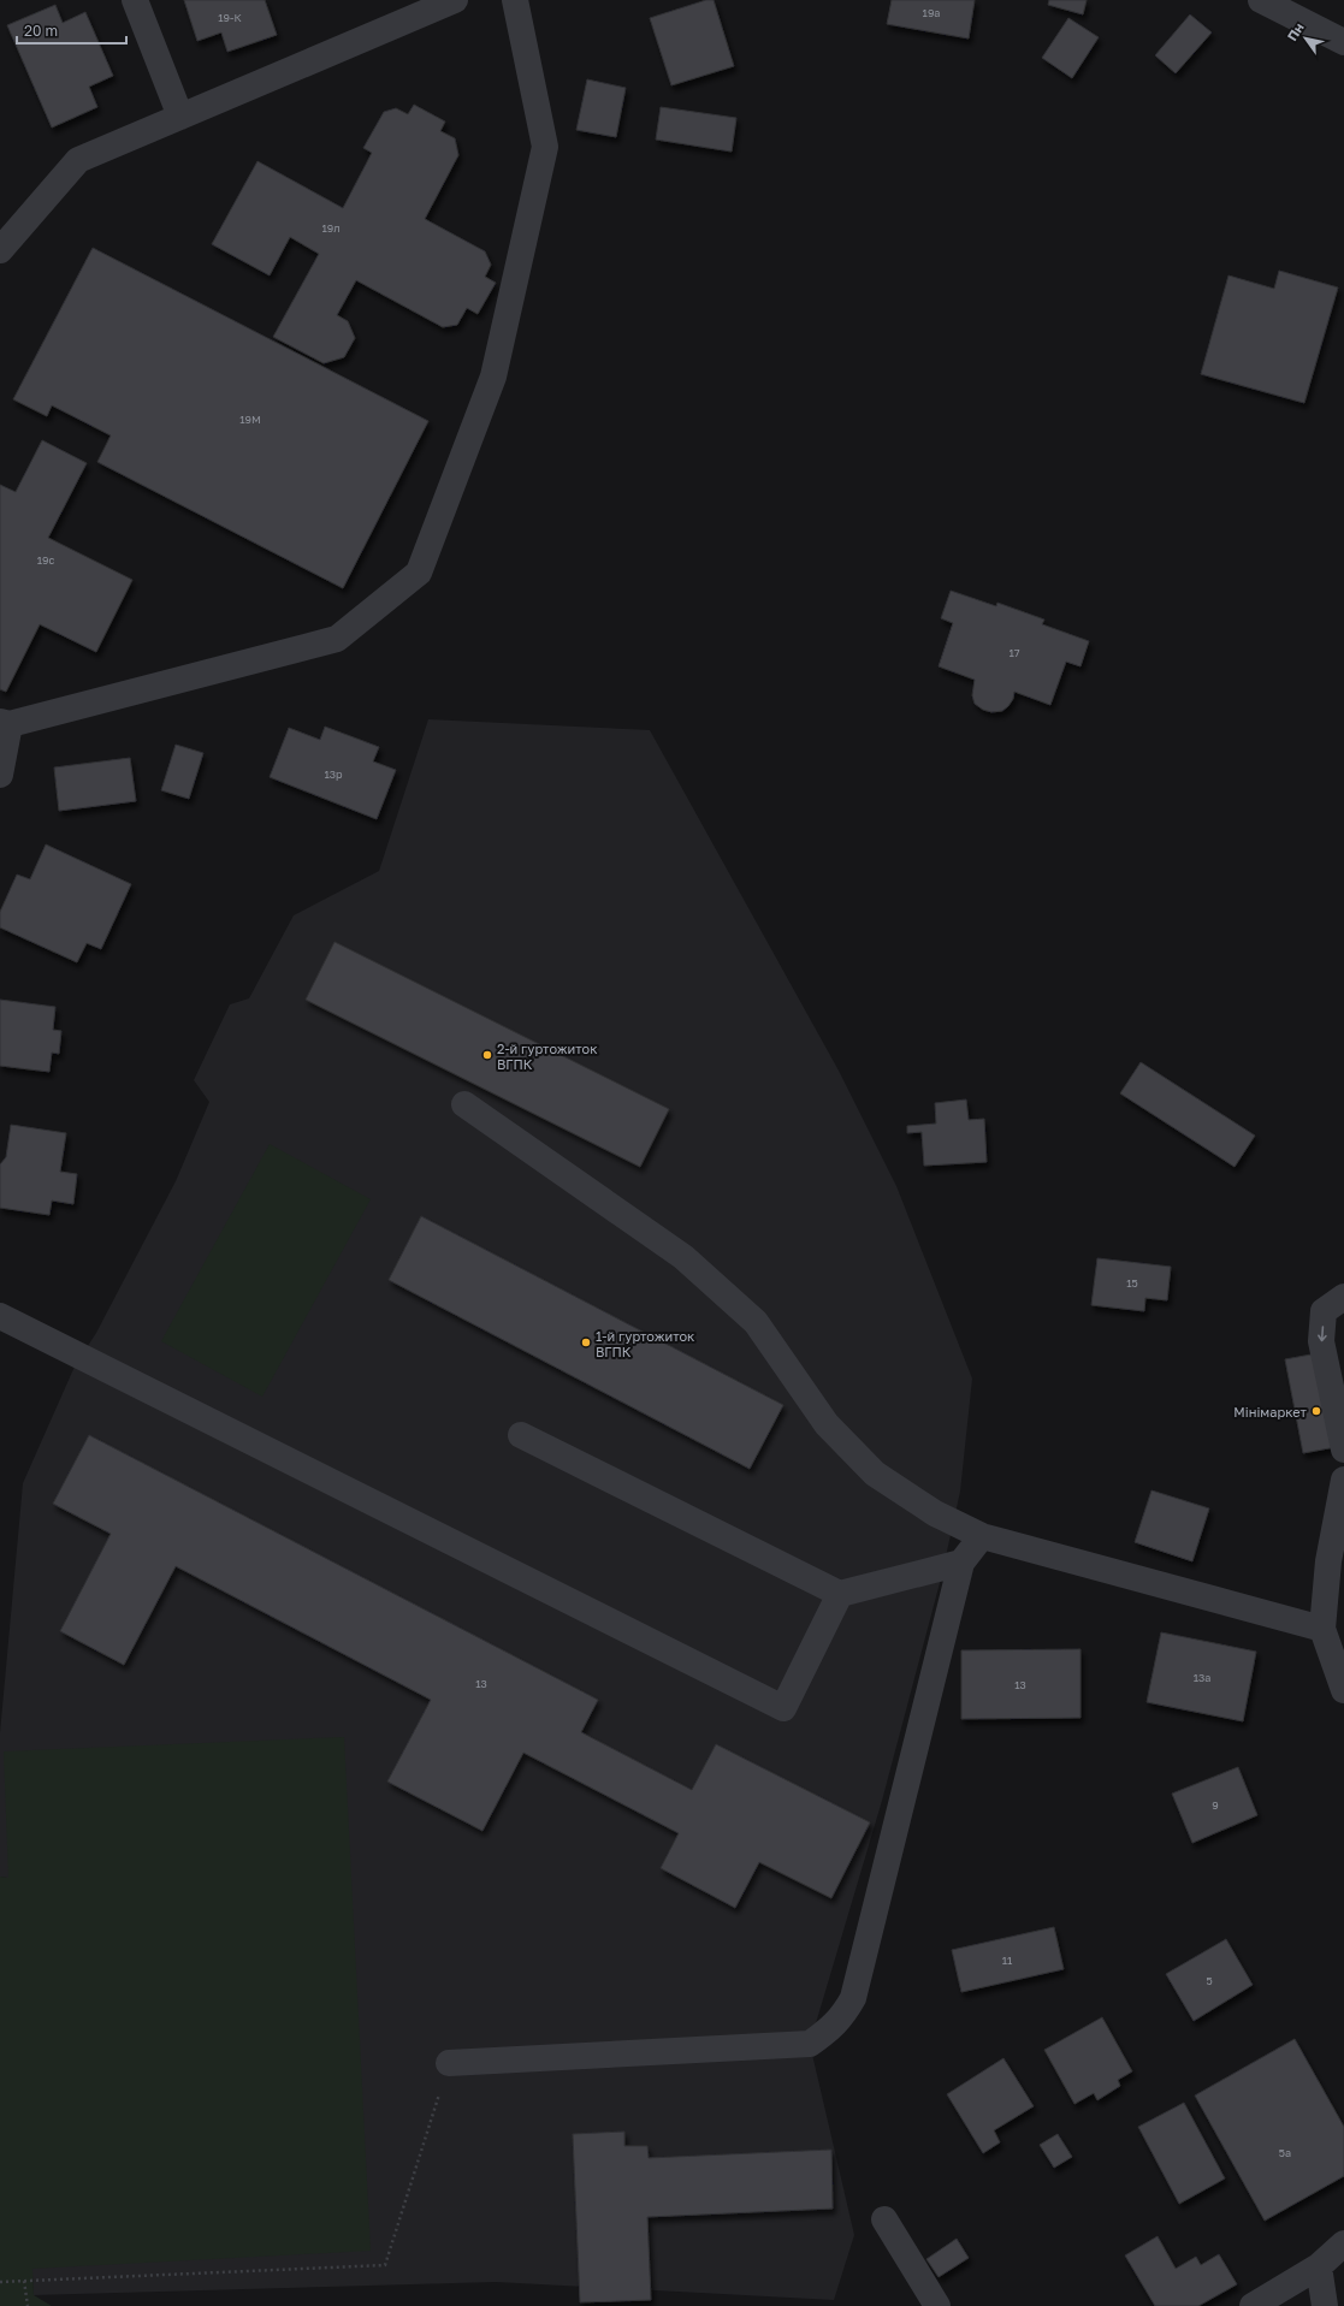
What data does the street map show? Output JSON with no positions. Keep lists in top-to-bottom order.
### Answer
{
  "places": ["2-й гуртожиток ВГПК", "1-й гуртожиток ВГПК", "Мінімаркет"],
  "house_numbers": [
    "19а",
    "19-К",
    "19л",
    "19М",
    "19с",
    "17",
    "13р",
    "15",
    "13а",
    "13",
    "13",
    "9",
    "11",
    "5",
    "5а"
  ],
  "scale_bar": "20 m",
  "north": "top left"
}
